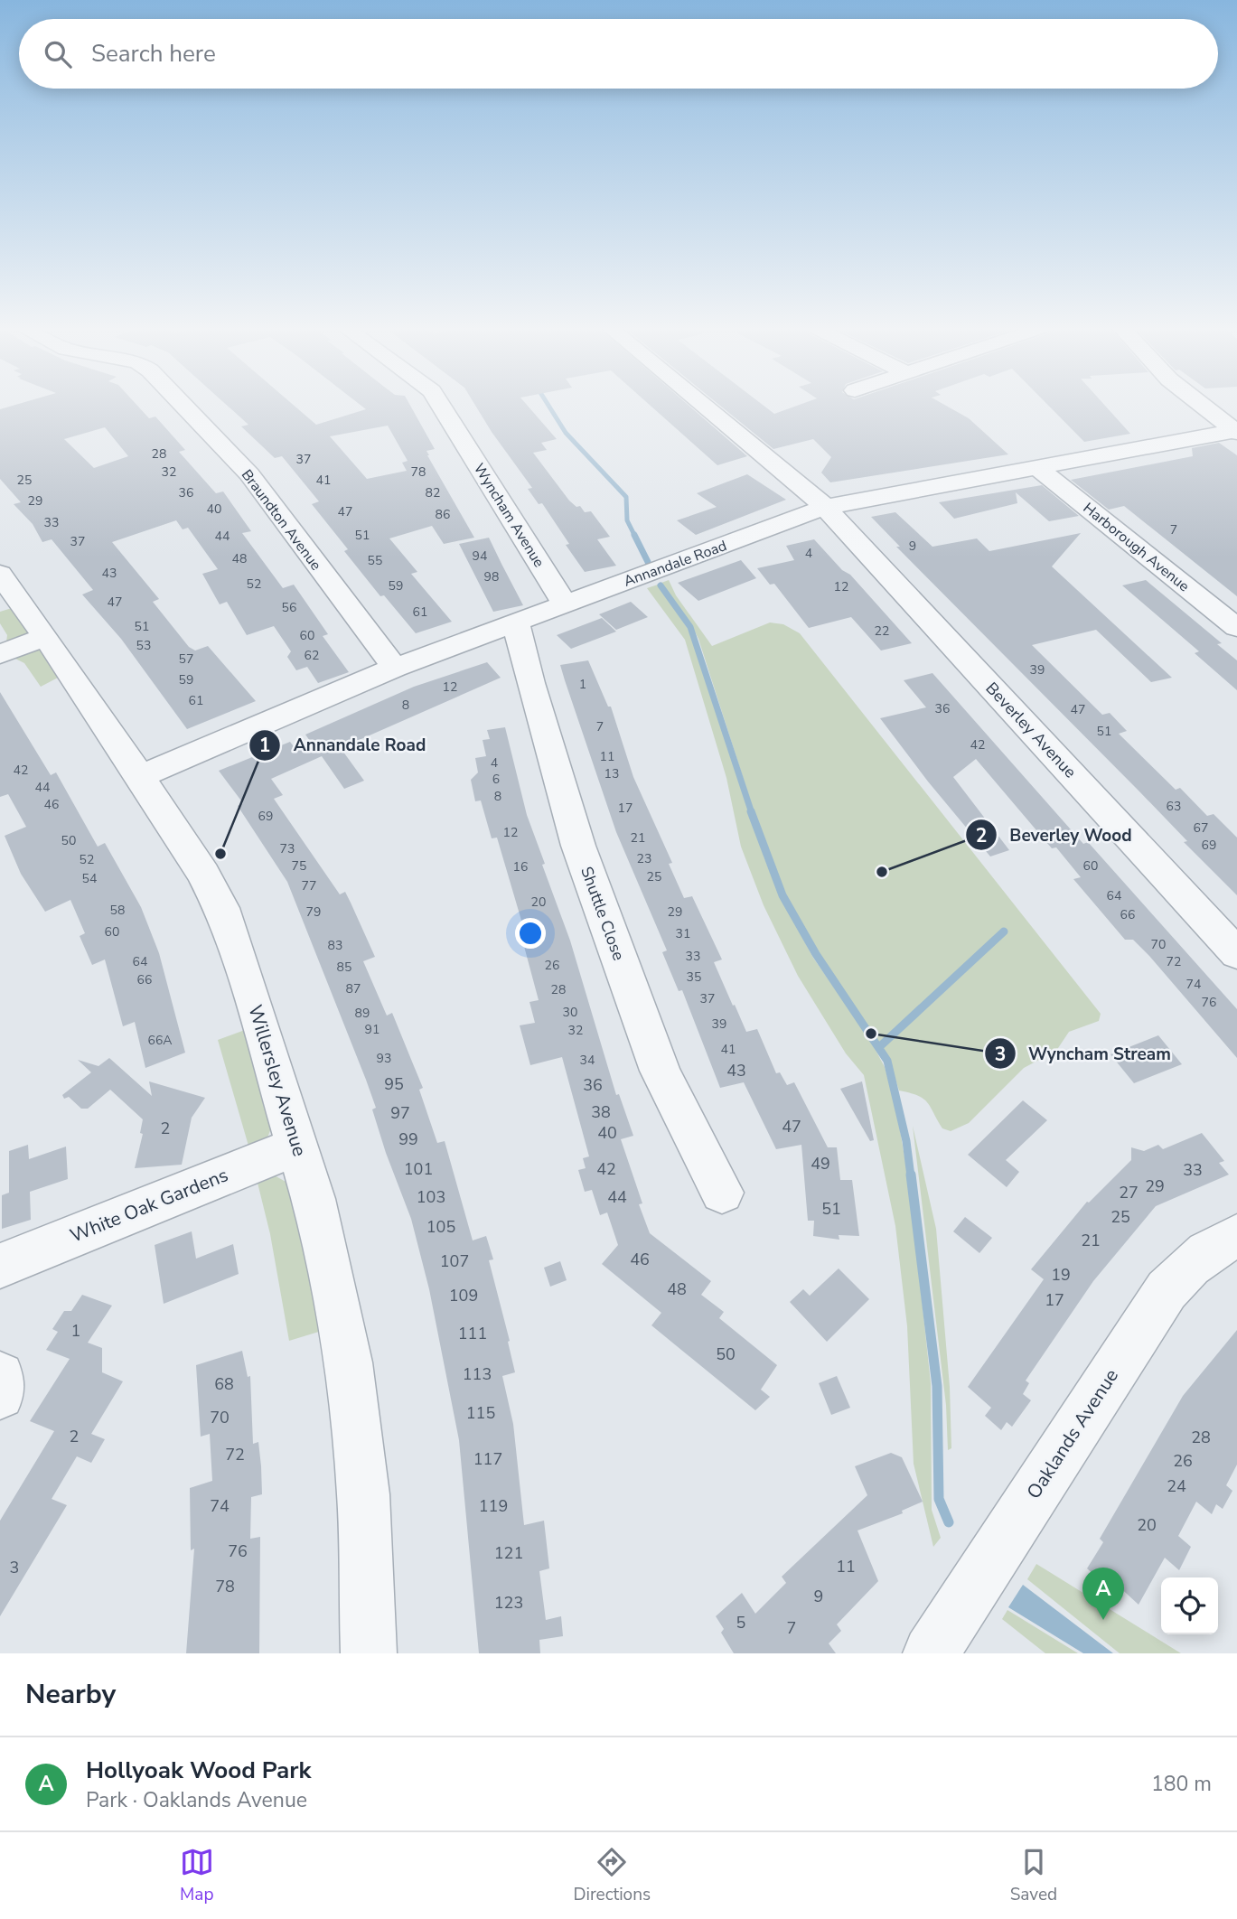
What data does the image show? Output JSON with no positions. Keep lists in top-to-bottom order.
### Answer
{
  "streets": {
    "street": [
      "Wyncham Avenue",
      "Braundton Avenue",
      "Harborough Avenue",
      "Annandale Road",
      "Beverley Avenue",
      "Shuttle Close",
      "Willersley Avenue",
      "White Oak Gardens",
      "Oaklands Avenue"
    ]
  },
  "crossings": [
    ["Wyncham Avenue", "Annandale Road"],
    ["Braundton Avenue", "Annandale Road"],
    ["Harborough Avenue", "Annandale Road"],
    ["Annandale Road", "Beverley Avenue"],
    ["Annandale Road", "Shuttle Close"],
    ["Annandale Road", "Willersley Avenue"],
    ["Willersley Avenue", "White Oak Gardens"]
  ],
  "places": ["Annandale Road", "Beverley Wood", "Wyncham Stream"],
  "house_numbers": [
    "28",
    "37",
    "32",
    "78",
    "25",
    "41",
    "36",
    "82",
    "29",
    "40",
    "47",
    "86",
    "33",
    "7",
    "51",
    "44",
    "37",
    "9",
    "4",
    "94",
    "48",
    "55",
    "43",
    "98",
    "52",
    "59",
    "12",
    "47",
    "56",
    "61",
    "51",
    "22",
    "60",
    "53",
    "62",
    "57",
    "39",
    "59",
    "1",
    "12",
    "61",
    "8",
    "36",
    "47",
    "7",
    "51",
    "42",
    "11",
    "4",
    "42",
    "13",
    "6",
    "44",
    "8",
    "46",
    "63",
    "17",
    "69",
    "67",
    "12",
    "21",
    "50",
    "69",
    "73",
    "23",
    "52",
    "75",
    "60",
    "16",
    "25",
    "54",
    "77",
    "64",
    "20",
    "58",
    "79",
    "29",
    "66",
    "60",
    "31",
    "70",
    "83",
    "33",
    "64",
    "72",
    "26",
    "85",
    "35",
    "66",
    "74",
    "87",
    "28",
    "37",
    "76",
    "30",
    "89",
    "39",
    "91",
    "32",
    "66A",
    "41",
    "93",
    "34",
    "43",
    "95",
    "36",
    "38",
    "97",
    "47",
    "2",
    "40",
    "99",
    "49",
    "101",
    "42",
    "33",
    "29",
    "27",
    "103",
    "44",
    "51",
    "25",
    "105",
    "21",
    "46",
    "107",
    "19",
    "48",
    "109",
    "17",
    "1",
    "111",
    "50",
    "113",
    "68",
    "115",
    "70",
    "2",
    "28",
    "72",
    "117",
    "26",
    "24",
    "74",
    "119",
    "20",
    "76",
    "121",
    "11",
    "3",
    "78",
    "9",
    "123",
    "5",
    "7"
  ],
  "page": {
    "search": "Search here",
    "pins": "A",
    "heading": "Nearby",
    "list": [
      {
        "mark": "A",
        "name": "Hollyoak Wood Park",
        "note": "Park · Oaklands Avenue",
        "value": "180 m"
      }
    ],
    "nav": ["Map", "Directions", "Saved"]
  }
}
